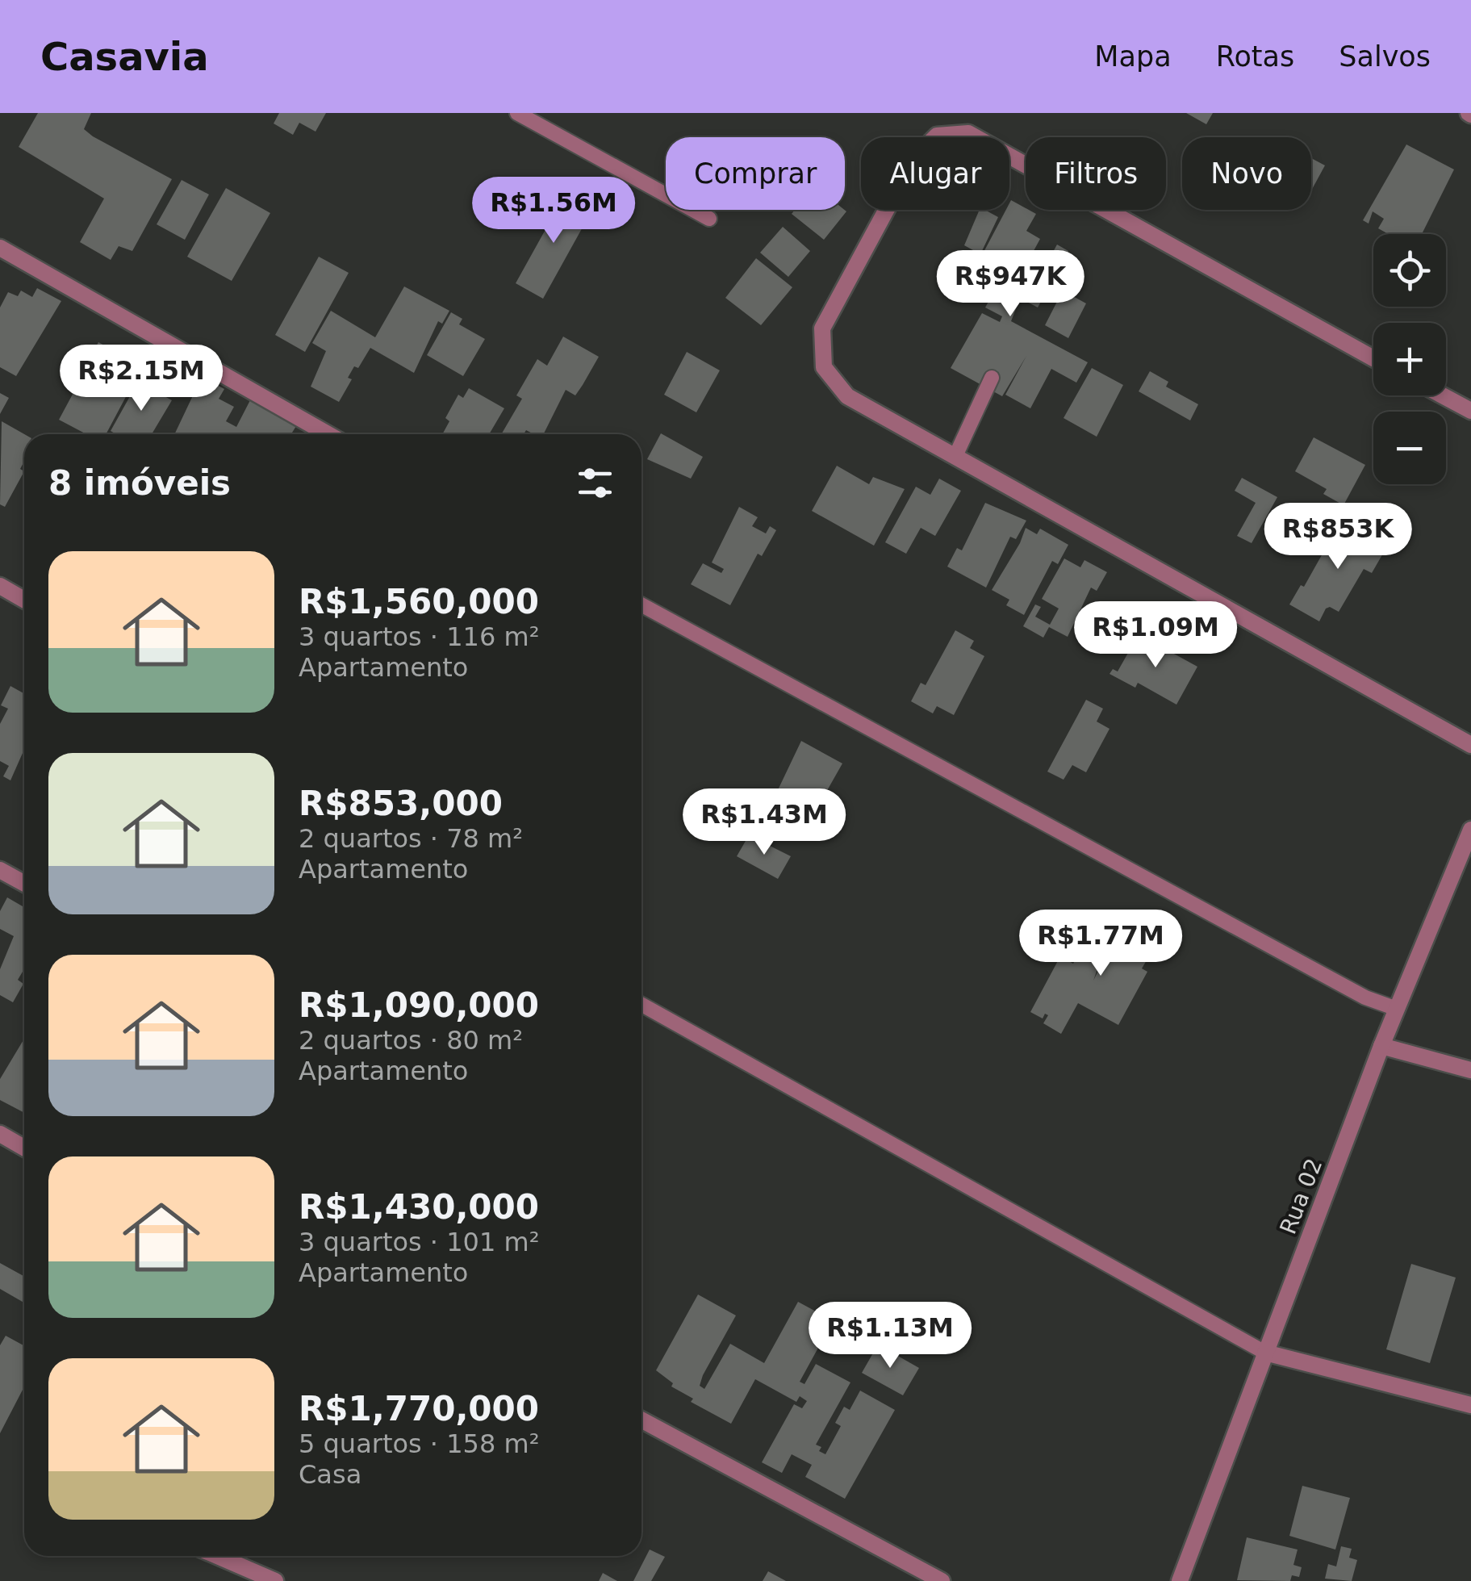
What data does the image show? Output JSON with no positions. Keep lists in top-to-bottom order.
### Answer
{
  "streets": {
    "street": ["Rua 02"]
  },
  "page": {
    "header": "Casavia",
    "nav": ["Mapa", "Rotas", "Salvos"],
    "chip": [
      "Comprar",
      "Alugar",
      "Filtros",
      "Novo"
    ],
    "price": [
      "R$1.56M",
      "R$947K",
      "R$2.15M",
      "R$853K",
      "R$1.09M",
      "R$1.43M",
      "R$1.77M",
      "R$1.13M"
    ],
    "map_buttons": ["+", "−"],
    "heading": "8 imóveis",
    "list": [
      {
        "name": "R$1,560,000",
        "note": "3 quartos · 116 m² · Apartamento"
      },
      {
        "name": "R$853,000",
        "note": "2 quartos · 78 m² · Apartamento"
      },
      {
        "name": "R$1,090,000",
        "note": "2 quartos · 80 m² · Apartamento"
      },
      {
        "name": "R$1,430,000",
        "note": "3 quartos · 101 m² · Apartamento"
      },
      {
        "name": "R$1,770,000",
        "note": "5 quartos · 158 m² · Casa"
      }
    ]
  }
}
